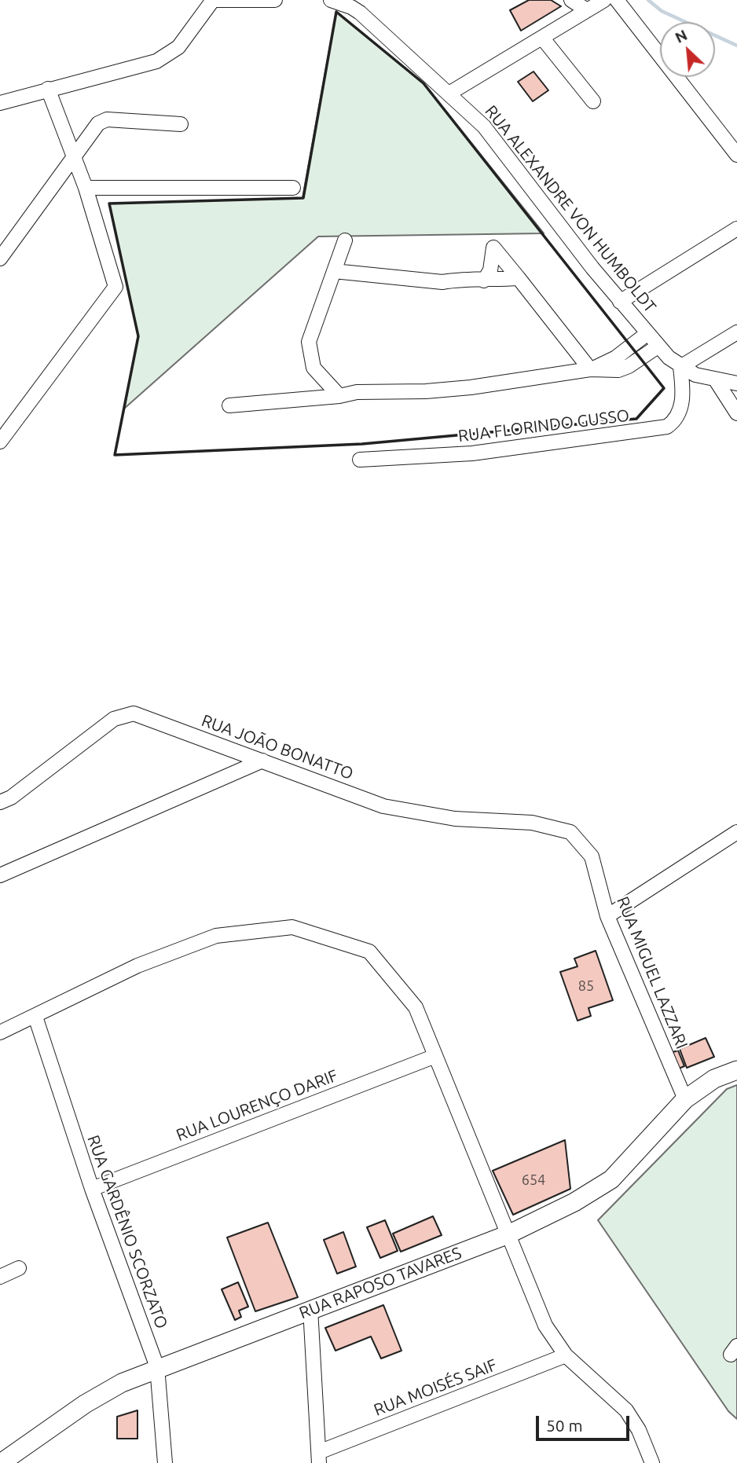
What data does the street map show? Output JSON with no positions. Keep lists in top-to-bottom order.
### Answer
{
  "streets": {
    "main road": ["RUA RAPOSO TAVARES"],
    "street": [
      "RUA ALEXANDRE VON HUMBOLDT",
      "RUA FLORINDO GUSSO",
      "RUA JOÃO BONATTO",
      "RUA MIGUEL LAZZARI",
      "RUA LOURENÇO DARIF",
      "RUA GARDÊNIO SCORZATO",
      "RUA MOISÉS SAIF"
    ]
  },
  "crossings": [
    ["RUA ALEXANDRE VON HUMBOLDT", "RUA FLORINDO GUSSO"],
    ["RUA JOÃO BONATTO", "RUA MIGUEL LAZZARI"],
    ["RUA MIGUEL LAZZARI", "RUA RAPOSO TAVARES"],
    ["RUA LOURENÇO DARIF", "RUA GARDÊNIO SCORZATO"],
    ["RUA GARDÊNIO SCORZATO", "RUA RAPOSO TAVARES"]
  ],
  "house_numbers": ["85", "654"],
  "scale_bar": "50 m",
  "north": "top left"
}
